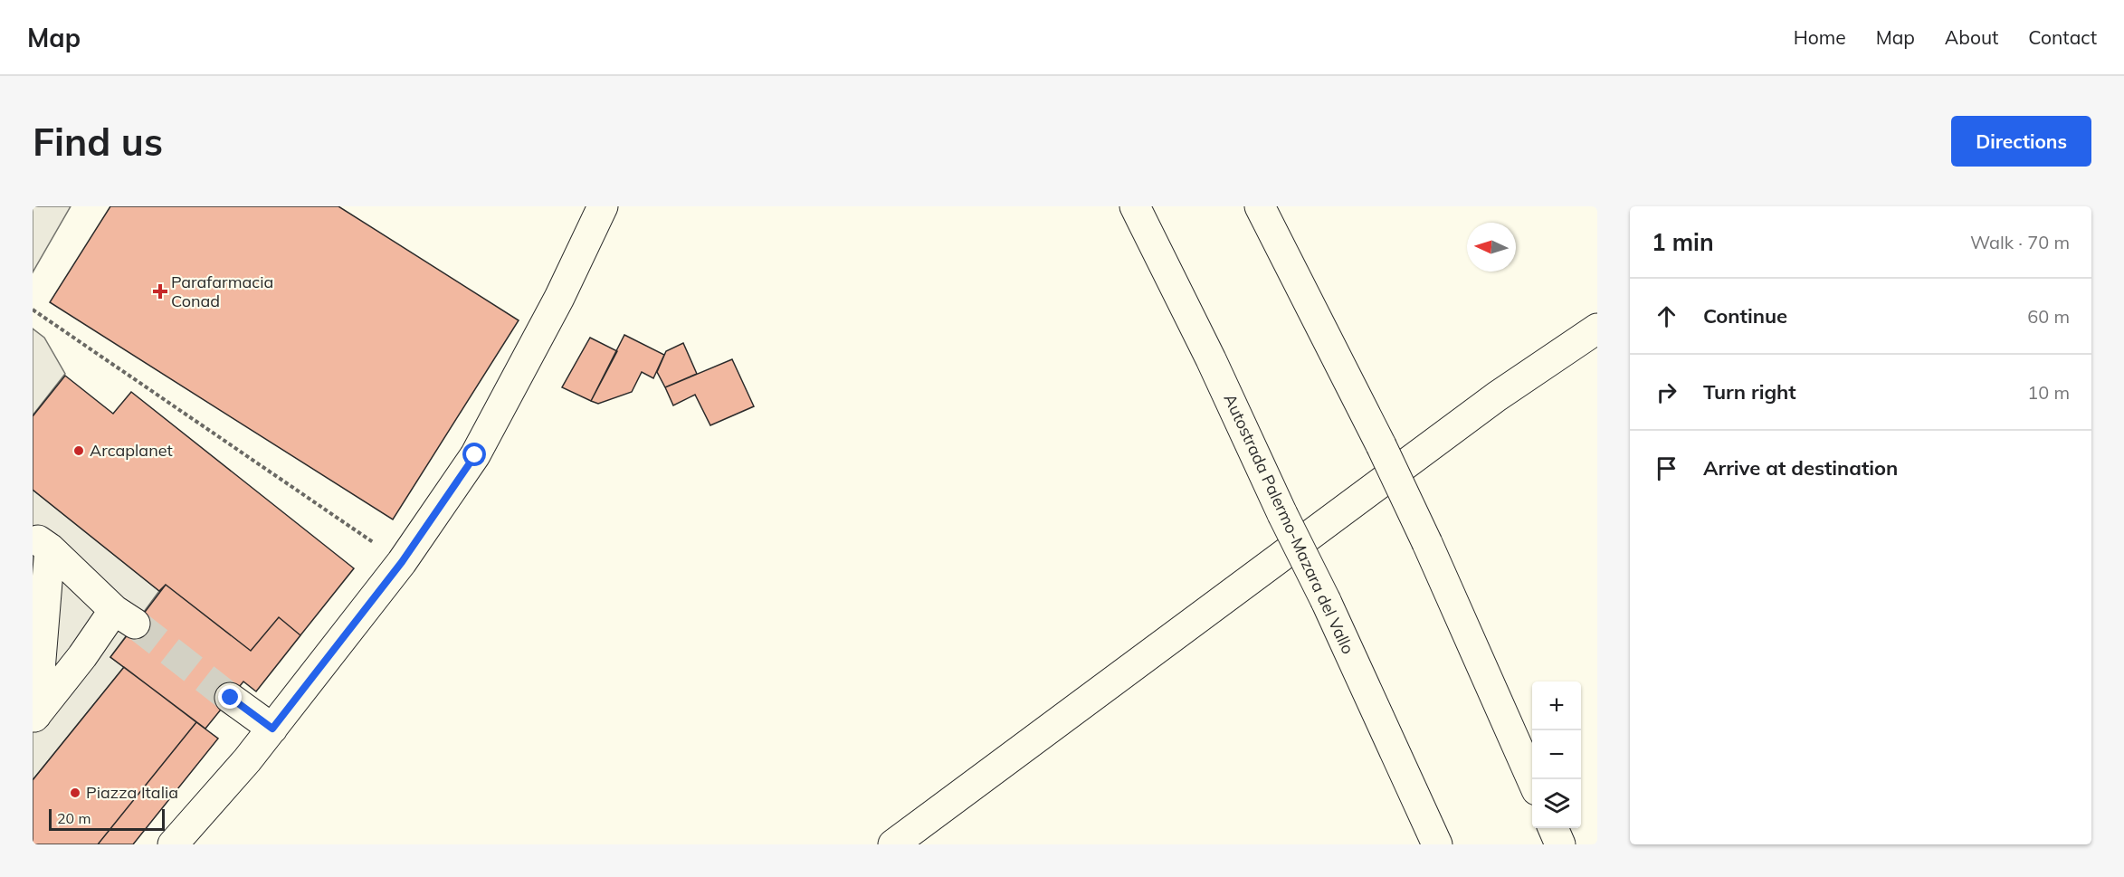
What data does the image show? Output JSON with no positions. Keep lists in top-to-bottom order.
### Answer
{
  "streets": {
    "main road": ["Autostrada Palermo-Mazara del Vallo"]
  },
  "places": {
    "health": ["Parafarmacia Conad"],
    "other": ["Arcaplanet", "Piazza Italia"]
  },
  "scale_bar": "20 m",
  "north": "left",
  "page": {
    "header": "Map",
    "nav": [
      "Home",
      "Map",
      "About",
      "Contact"
    ],
    "buttons": "Directions",
    "title": "Find us",
    "heading": ["1 min", "Walk · 70 m"],
    "list": [
      ["Continue", "60 m"],
      ["Turn right", "10 m"],
      "Arrive at destination"
    ],
    "map_buttons": ["+", "−"],
    "scale": "20 m"
  }
}
